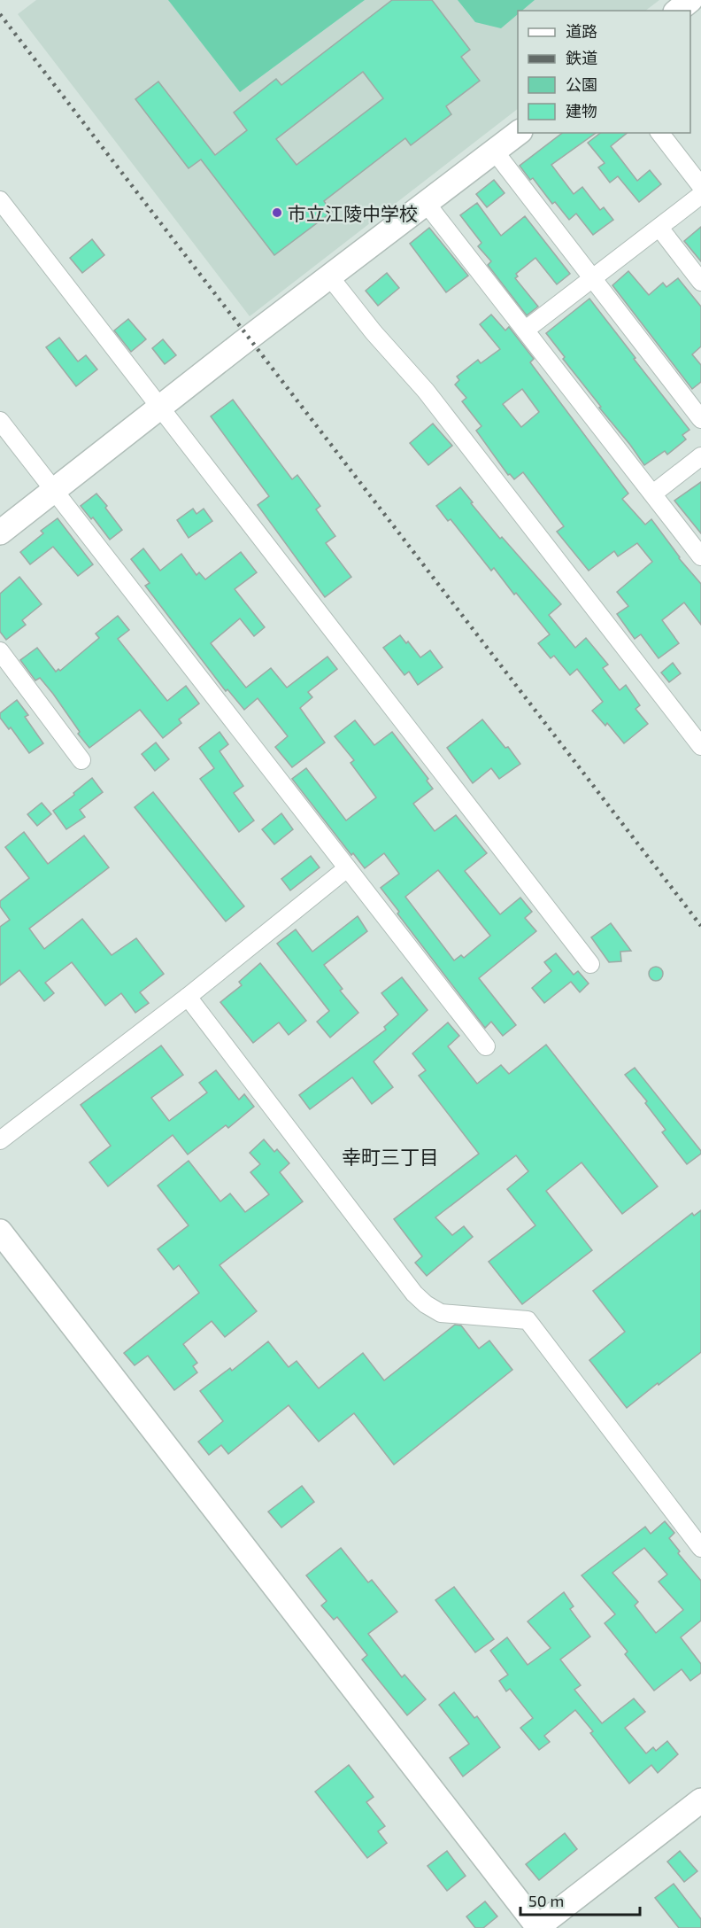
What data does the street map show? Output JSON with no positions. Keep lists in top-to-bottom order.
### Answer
{
  "districts": ["幸町三丁目"],
  "places": ["市立江陵中学校"],
  "legend": [
    "道路",
    "鉄道",
    "公園",
    "建物"
  ],
  "scale_bar": "50 m"
}
